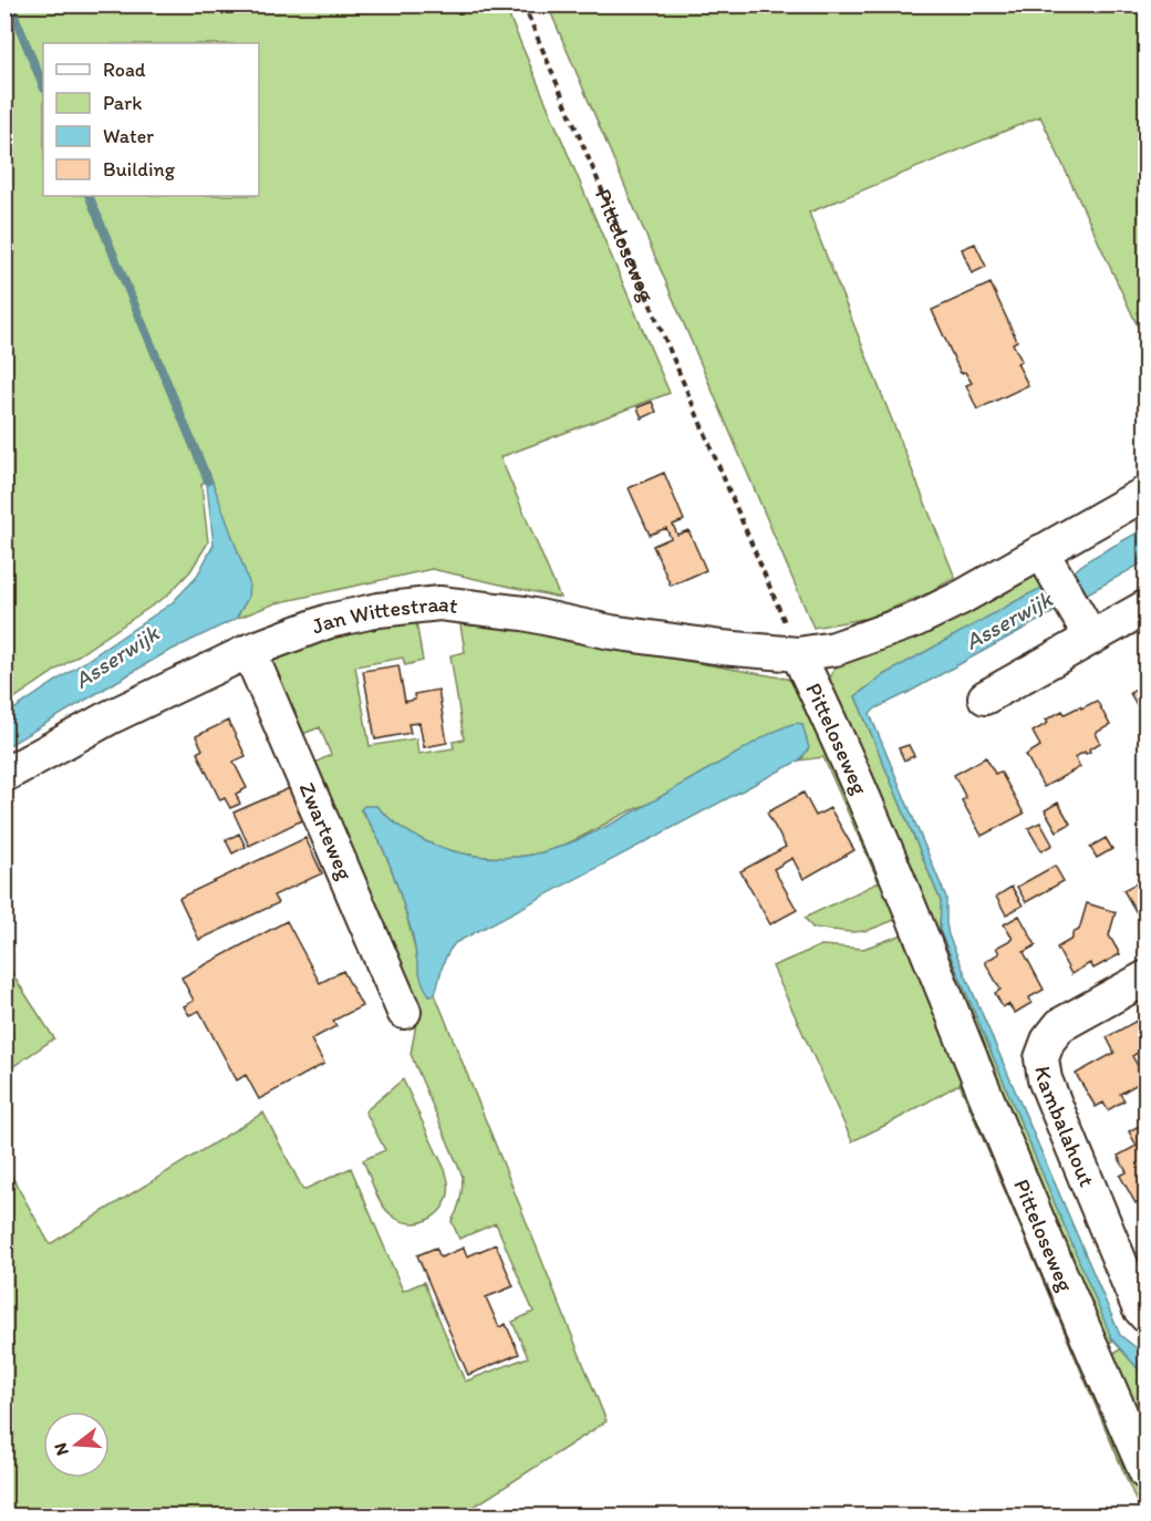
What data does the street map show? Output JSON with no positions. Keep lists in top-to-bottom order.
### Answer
{
  "streets": {
    "street": [
      "Pitteloseweg",
      "Jan Wittestraat",
      "Zwarteweg",
      "Kambalahout"
    ]
  },
  "crossings": [
    ["Pitteloseweg", "Jan Wittestraat"],
    ["Jan Wittestraat", "Zwarteweg"]
  ],
  "water": ["Asserwijk"],
  "legend": [
    "Road",
    "Park",
    "Water",
    "Building"
  ],
  "north": "left"
}
